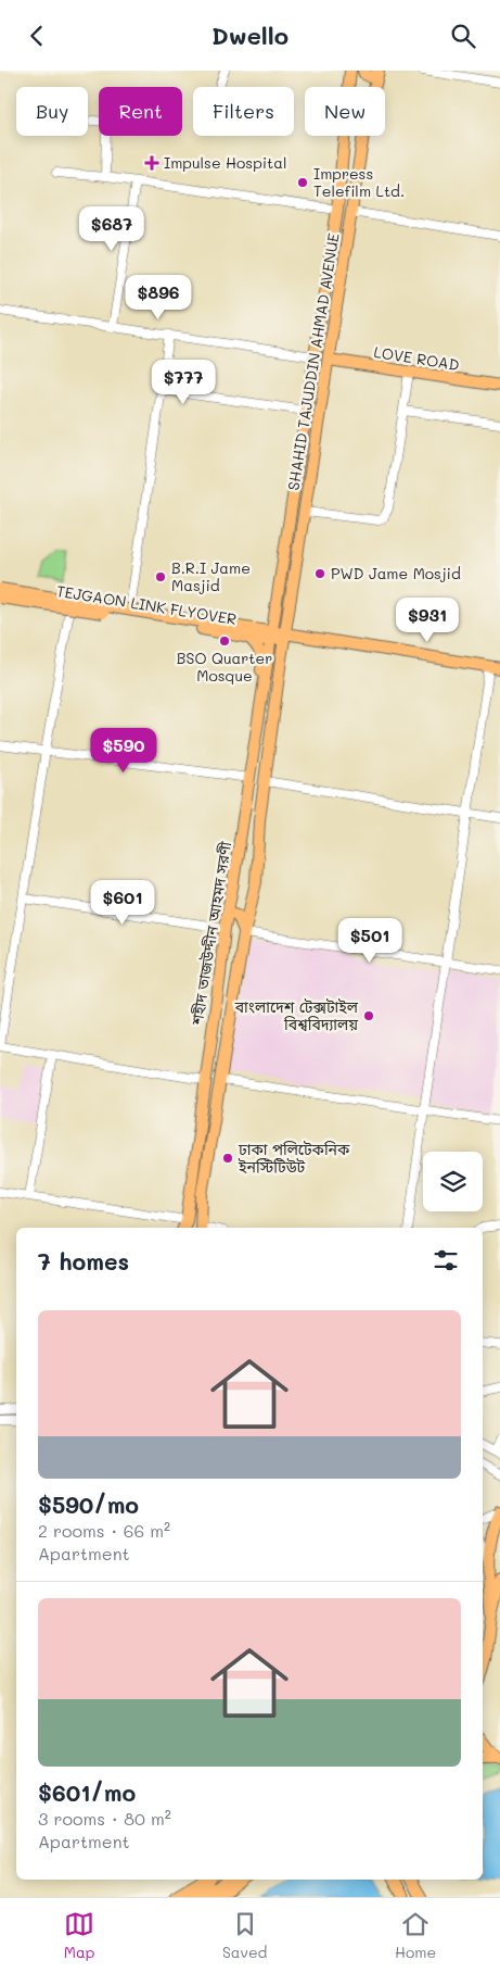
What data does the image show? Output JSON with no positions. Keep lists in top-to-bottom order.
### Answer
{
  "streets": {
    "main road": [
      "LOVE ROAD",
      "SHAHID TAJUDDIN AHMAD AVENUE",
      "TEJGAON LINK FLYOVER",
      "শহীদ তাজউদ্দীন আহমদ সরণী"
    ]
  },
  "crossings": [
    ["LOVE ROAD", "SHAHID TAJUDDIN AHMAD AVENUE"],
    ["TEJGAON LINK FLYOVER", "শহীদ তাজউদ্দীন আহমদ সরণী"]
  ],
  "places": {
    "health": ["Impulse Hospital"],
    "other": [
      "Impress Telefilm Ltd.",
      "PWD Jame Mosjid",
      "B.R.I Jame Masjid",
      "BSO Quarter Mosque",
      "বাংলাদেশ টেক্সটাইল বিশ্ববিদ্যালয়",
      "ঢাকা পলিটেকনিক ইনস্টিটিউট"
    ]
  },
  "page": {
    "header": "Dwello",
    "chip": [
      "Buy",
      "Rent",
      "Filters",
      "New"
    ],
    "price": [
      "$687",
      "$896",
      "$777",
      "$931",
      "$590",
      "$601",
      "$501"
    ],
    "heading": "7 homes",
    "list": [
      {
        "name": "$590/mo",
        "note": "2 rooms · 66 m² · Apartment"
      },
      {
        "name": "$601/mo",
        "note": "3 rooms · 80 m² · Apartment"
      }
    ],
    "tabs": ["Map", "Saved", "Home"]
  }
}
